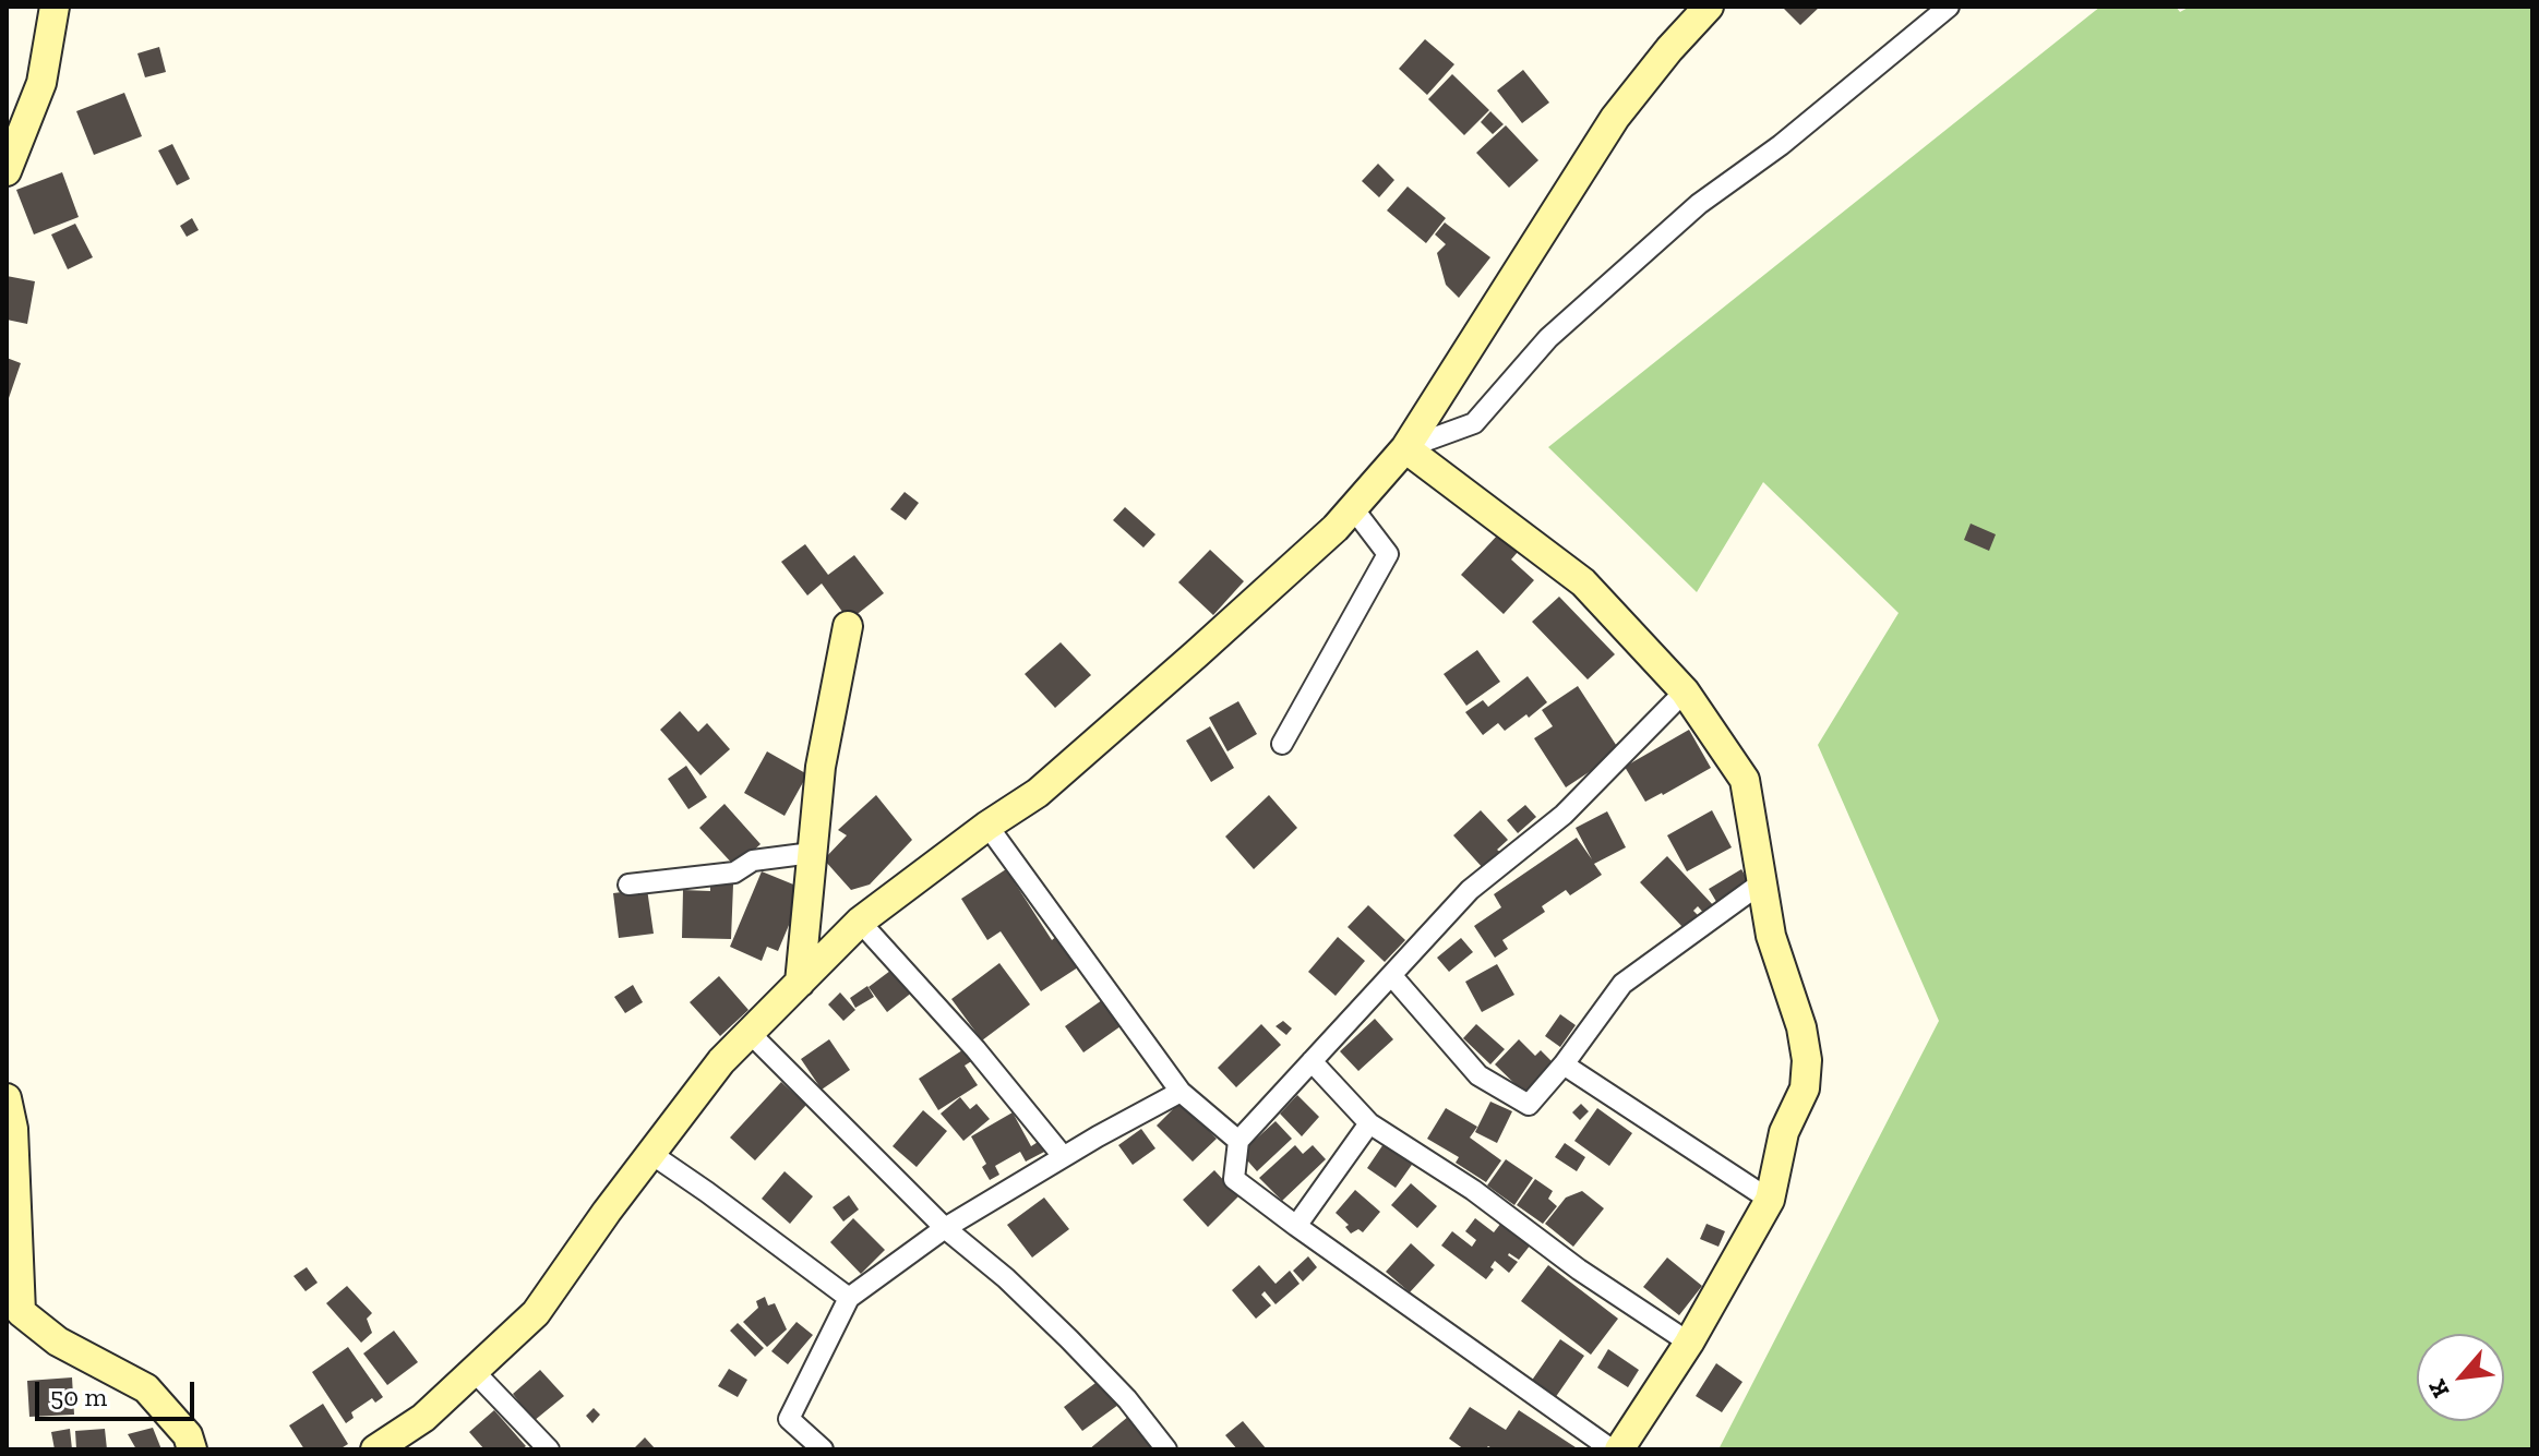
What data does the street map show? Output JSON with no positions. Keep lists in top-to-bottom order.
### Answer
{
  "scale_bar": "50 m",
  "north": "bottom left"
}
